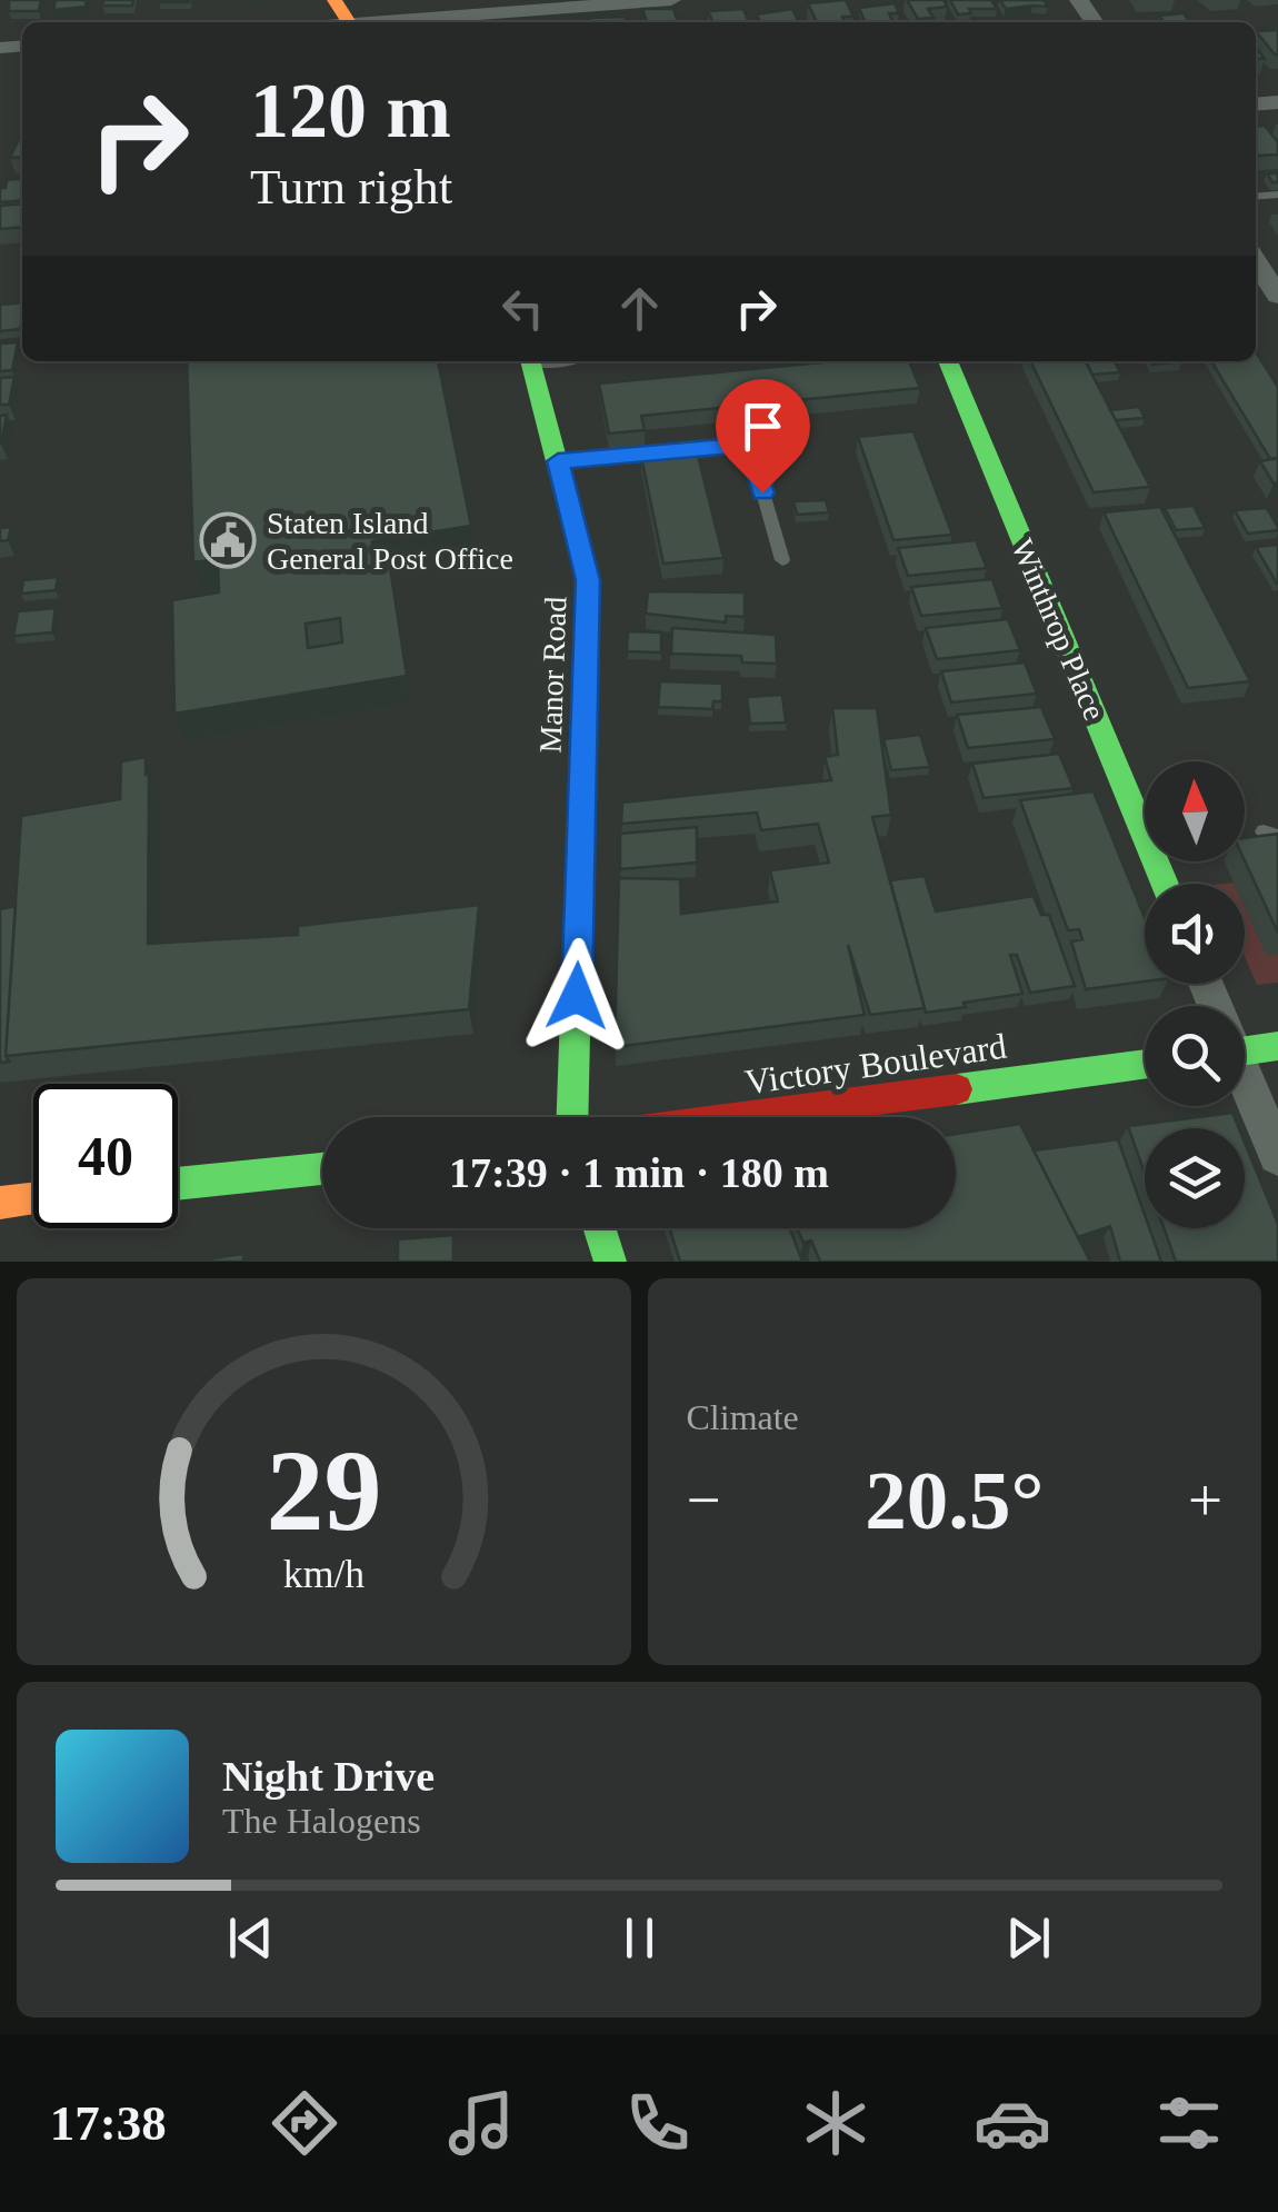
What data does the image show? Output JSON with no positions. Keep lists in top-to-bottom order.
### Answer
{
  "streets": {
    "street": ["Winthrop Place", "Manor Road", "Victory Boulevard"]
  },
  "places": {
    "public building": ["Staten Island General Post Office"]
  },
  "north": "top",
  "page": {
    "turn": ["120 m", "Turn right"],
    "limit": "40",
    "trip": "17:39 · 1 min · 180 m",
    "tile": "Climate",
    "heat": ["−", "20.5°", "+"],
    "song": ["Night Drive", "The Halogens"],
    "tabs": "17:38",
    "gauge": ["29", "km/h"]
  }
}
